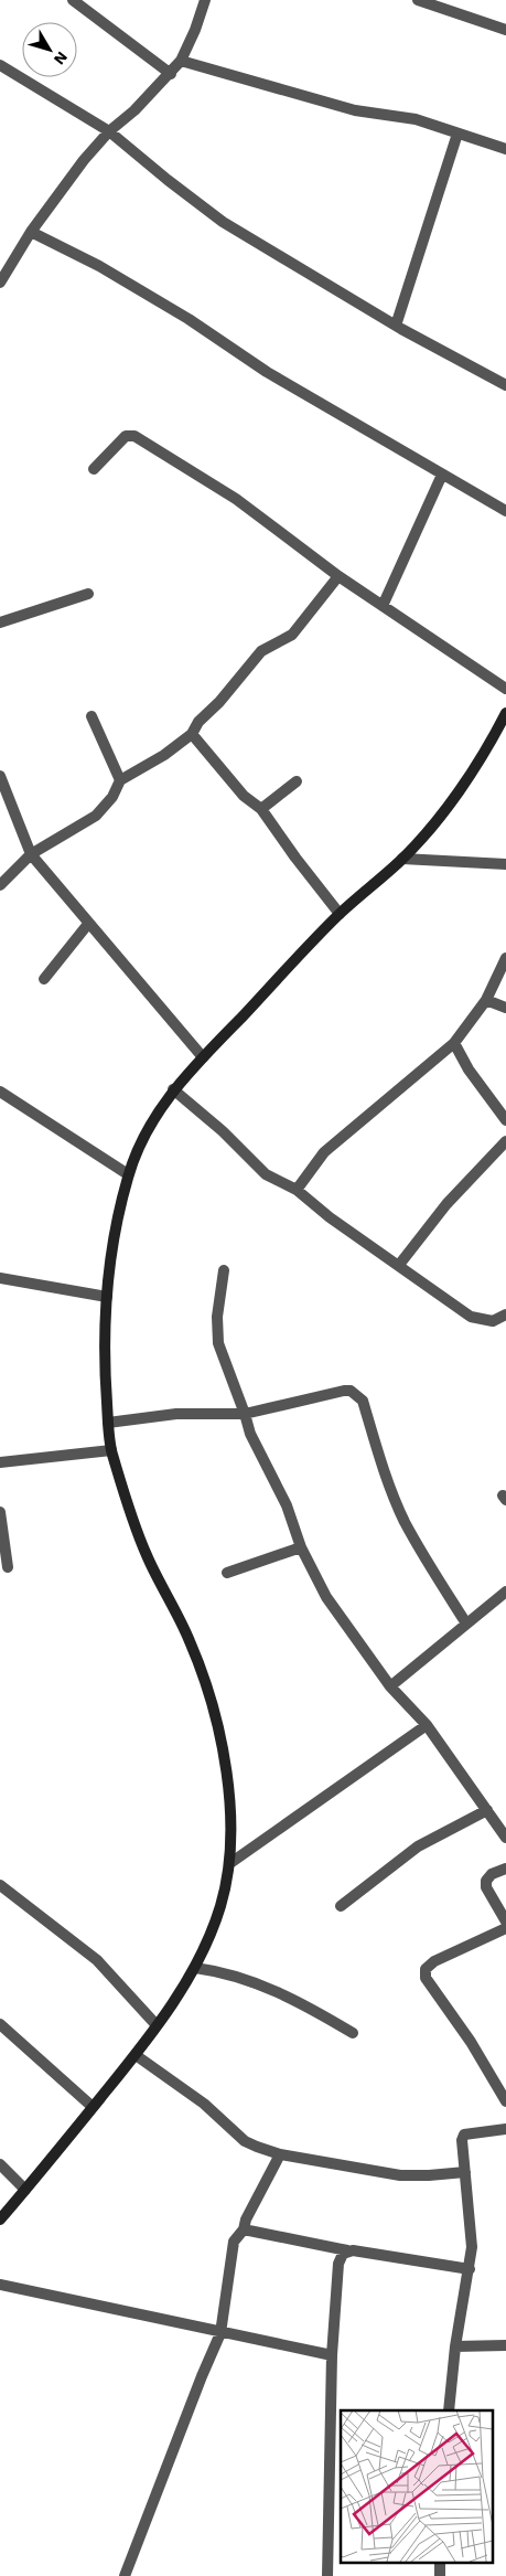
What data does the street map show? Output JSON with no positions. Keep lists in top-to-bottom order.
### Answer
{
  "north": "bottom right"
}
